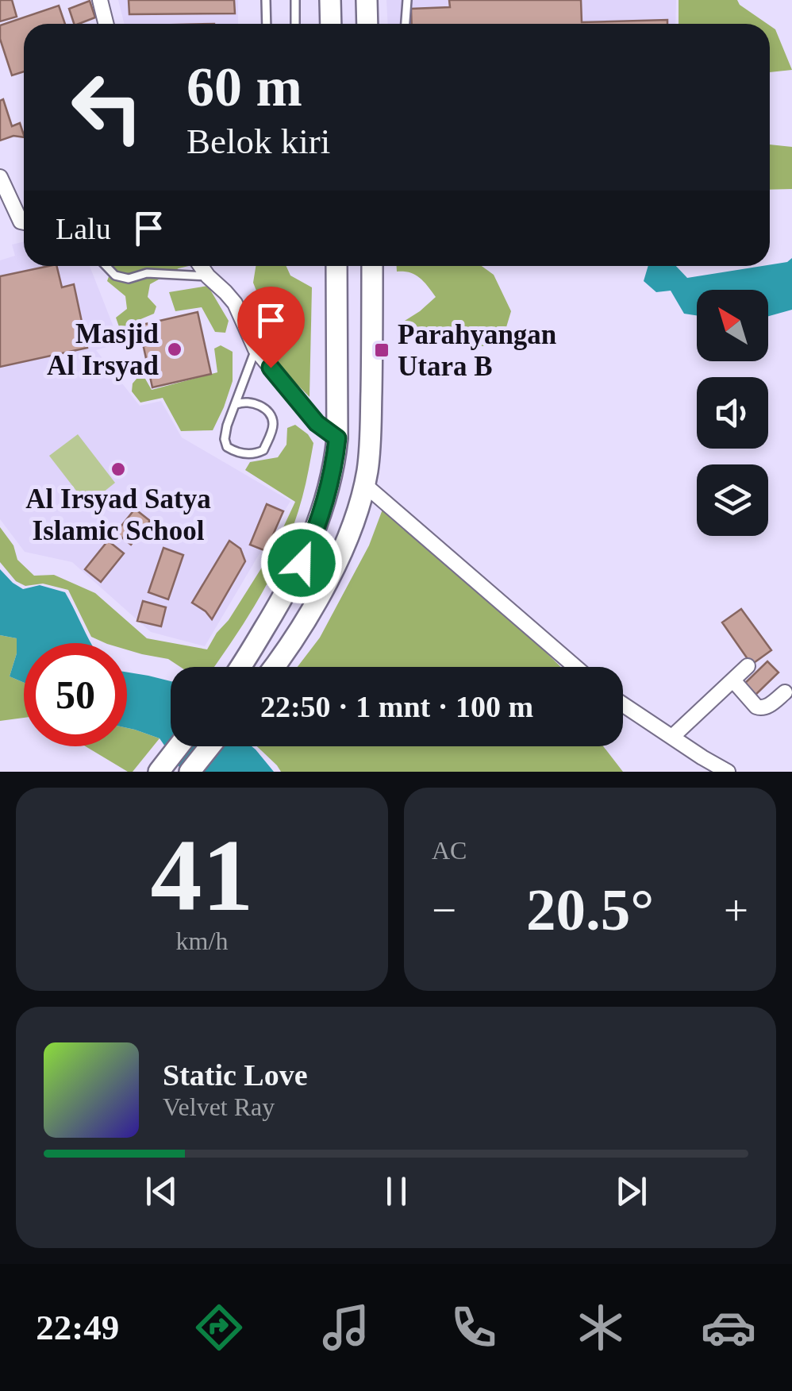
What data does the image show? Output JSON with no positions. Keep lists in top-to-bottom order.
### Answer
{
  "places": {
    "other": ["Masjid Al Irsyad", "Al Irsyad Satya Islamic School"],
    "transit": ["Parahyangan Utara B"]
  },
  "north": "top left",
  "page": {
    "turn": ["60 m", "Belok kiri"],
    "then": "Lalu",
    "limit": "50",
    "trip": "22:50 · 1 mnt · 100 m",
    "tile": [
      ["41", "km/h"],
      "AC"
    ],
    "heat": ["−", "20.5°", "+"],
    "song": ["Static Love", "Velvet Ray"],
    "tabs": "22:49"
  }
}
